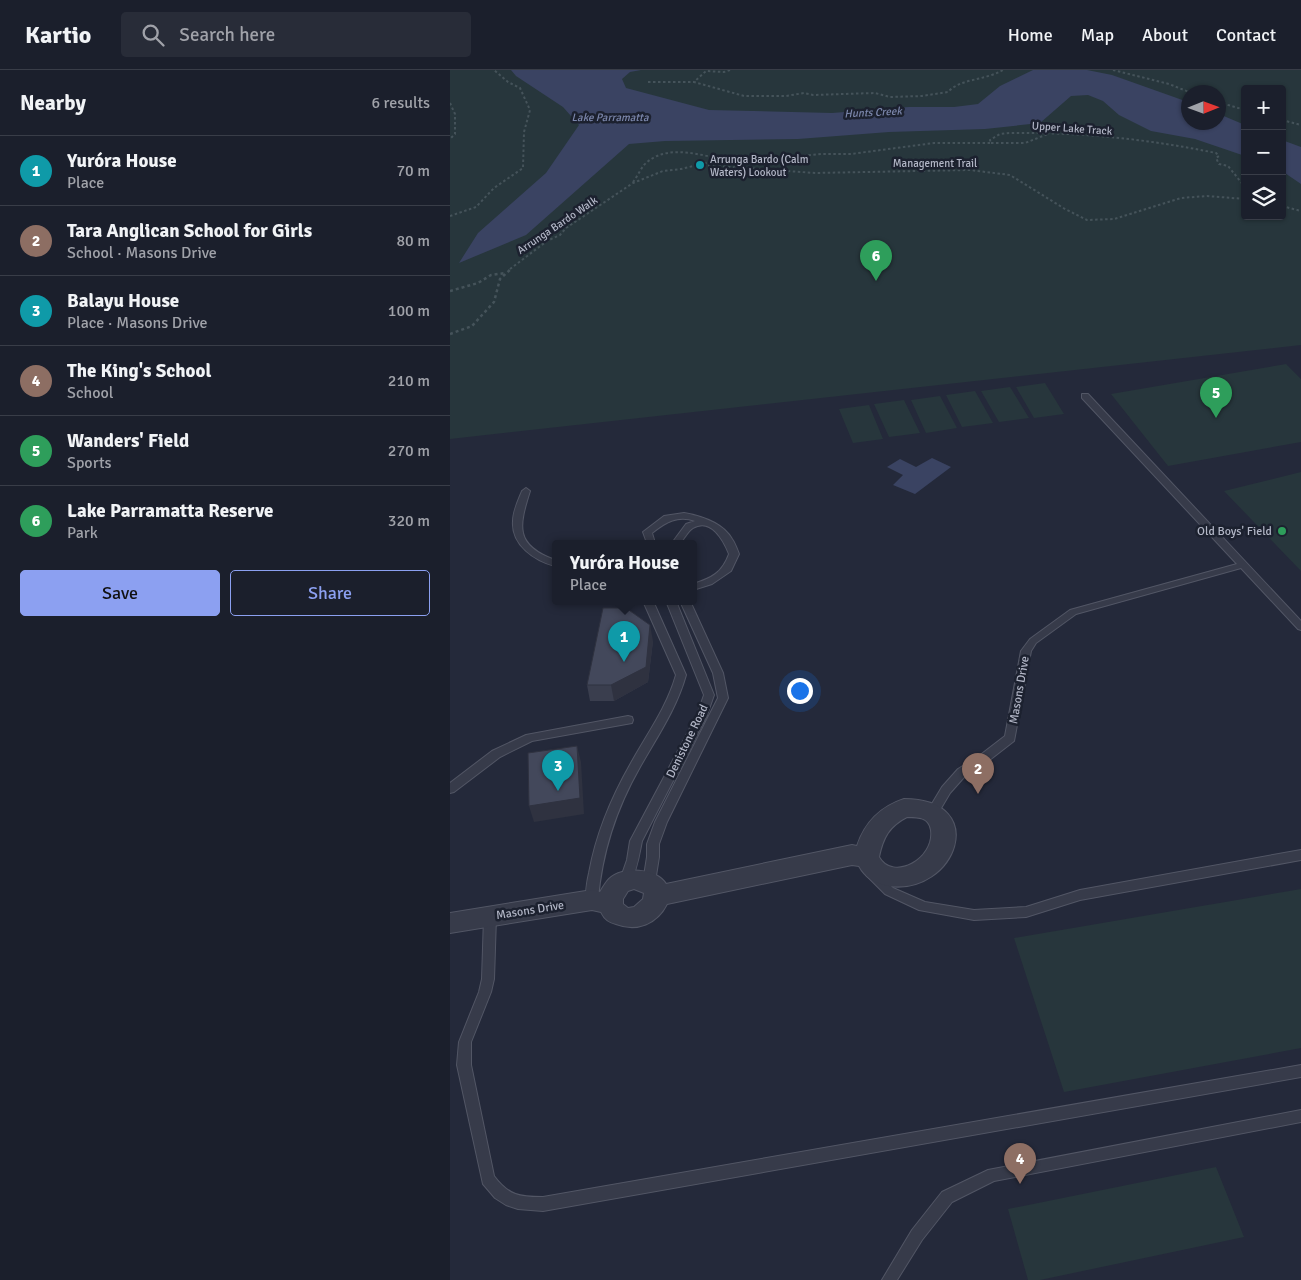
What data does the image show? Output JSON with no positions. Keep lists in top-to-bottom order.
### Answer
{
  "streets": {
    "street": ["Masons Drive"],
    "lane": ["Denistone Road"],
    "path": ["Upper Lake Track", "Management Trail", "Arrunga Bardo Walk"]
  },
  "crossings": [
    ["Upper Lake Track", "Management Trail"],
    ["Upper Lake Track", "Arrunga Bardo Walk"],
    ["Management Trail", "Arrunga Bardo Walk"]
  ],
  "water": ["Hunts Creek", "Lake Parramatta"],
  "places": ["Arrunga Bardo (Calm Waters) Lookout", "Old Boys' Field"],
  "north": "right",
  "page": {
    "header": "Kartio",
    "search": "Search here",
    "nav": [
      "Home",
      "Map",
      "About",
      "Contact"
    ],
    "heading": ["Nearby", "6 results"],
    "map_buttons": ["+", "−"],
    "list": [
      {
        "mark": "1",
        "name": "Yuróra House",
        "note": "Place",
        "value": "70 m"
      },
      {
        "mark": "2",
        "name": "Tara Anglican School for Girls",
        "note": "School · Masons Drive",
        "value": "80 m"
      },
      {
        "mark": "3",
        "name": "Balayu House",
        "note": "Place · Masons Drive",
        "value": "100 m"
      },
      {
        "mark": "4",
        "name": "The King's School",
        "note": "School",
        "value": "210 m"
      },
      {
        "mark": "5",
        "name": "Wanders' Field",
        "note": "Sports",
        "value": "270 m"
      },
      {
        "mark": "6",
        "name": "Lake Parramatta Reserve",
        "note": "Park",
        "value": "320 m"
      }
    ],
    "pins": [
      "6",
      "5",
      "1",
      "3",
      "2",
      "4"
    ],
    "popup": ["Yuróra House", "Place"],
    "buttons": ["Save", "Share"]
  }
}
